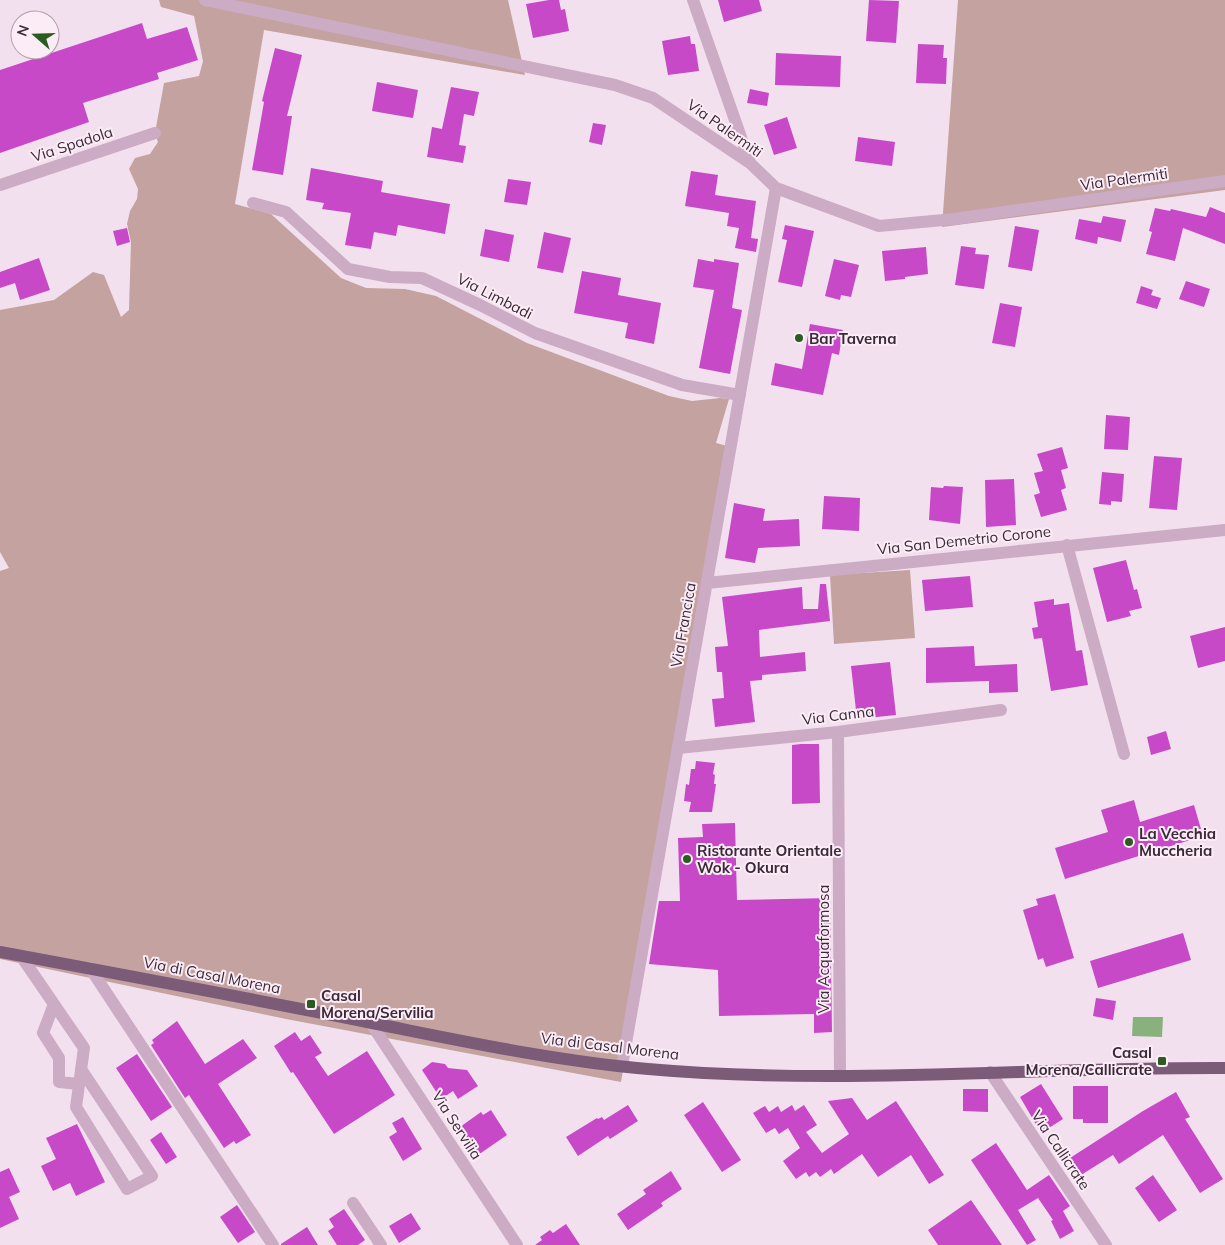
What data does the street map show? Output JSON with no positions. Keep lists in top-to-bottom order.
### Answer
{
  "streets": {
    "main road": ["Via di Casal Morena"],
    "street": [
      "Via Palermiti",
      "Via Spadola",
      "Via Limbadi",
      "Via San Demetrio Corone",
      "Via Francica",
      "Via Canna",
      "Via Acquaformosa",
      "Via Servilia",
      "Via Callicrate"
    ]
  },
  "crossings": [
    ["Via Palermiti", "Via Francica"],
    ["Via Limbadi", "Via Francica"],
    ["Via San Demetrio Corone", "Via Francica"],
    ["Via Francica", "Via Canna"],
    ["Via Francica", "Via di Casal Morena"],
    ["Via Canna", "Via Acquaformosa"],
    ["Via Acquaformosa", "Via di Casal Morena"],
    ["Via di Casal Morena", "Via Servilia"],
    ["Via di Casal Morena", "Via Callicrate"]
  ],
  "places": {
    "other": ["Bar Taverna", "La Vecchia Muccheria", "Ristorante Orientale Wok - Okura"],
    "transit": ["Casal Morena/Servilia", "Casal Morena/Callicrate"]
  },
  "north": "left"
}
